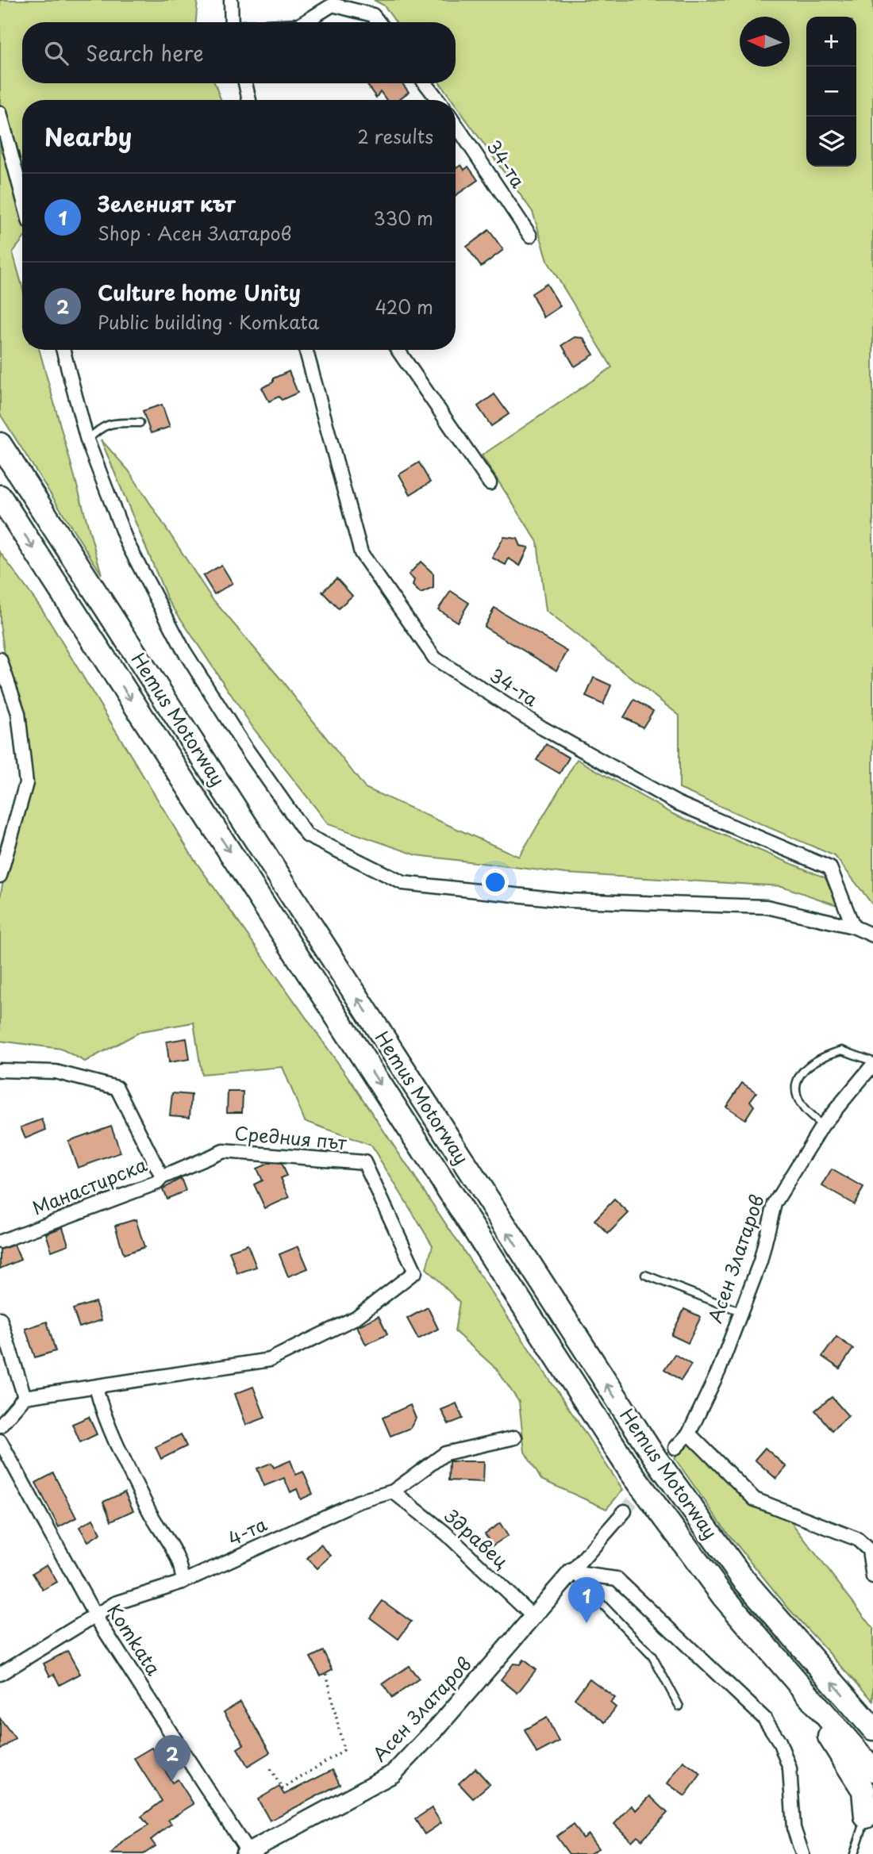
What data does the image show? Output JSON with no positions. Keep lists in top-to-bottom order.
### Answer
{
  "streets": {
    "highway": ["Hemus Motorway"],
    "street": [
      "34-та",
      "Средния път",
      "Манастирска",
      "Асен Златаров",
      "4-та",
      "Здравец",
      "Komkata"
    ]
  },
  "crossings": [
    ["Средния път", "Манастирска"],
    ["Асен Златаров", "Здравец"],
    ["Асен Златаров", "Komkata"],
    ["4-та", "Здравец"],
    ["4-та", "Komkata"]
  ],
  "north": "left",
  "page": {
    "map_buttons": ["+", "−"],
    "search": "Search here",
    "heading": ["Nearby", "2 results"],
    "list": [
      {
        "mark": "1",
        "name": "Зеленият кът",
        "note": "Shop · Асен Златаров",
        "value": "330 m"
      },
      {
        "mark": "2",
        "name": "Culture home Unity",
        "note": "Public building · Komkata",
        "value": "420 m"
      }
    ],
    "pins": ["1", "2"]
  }
}
